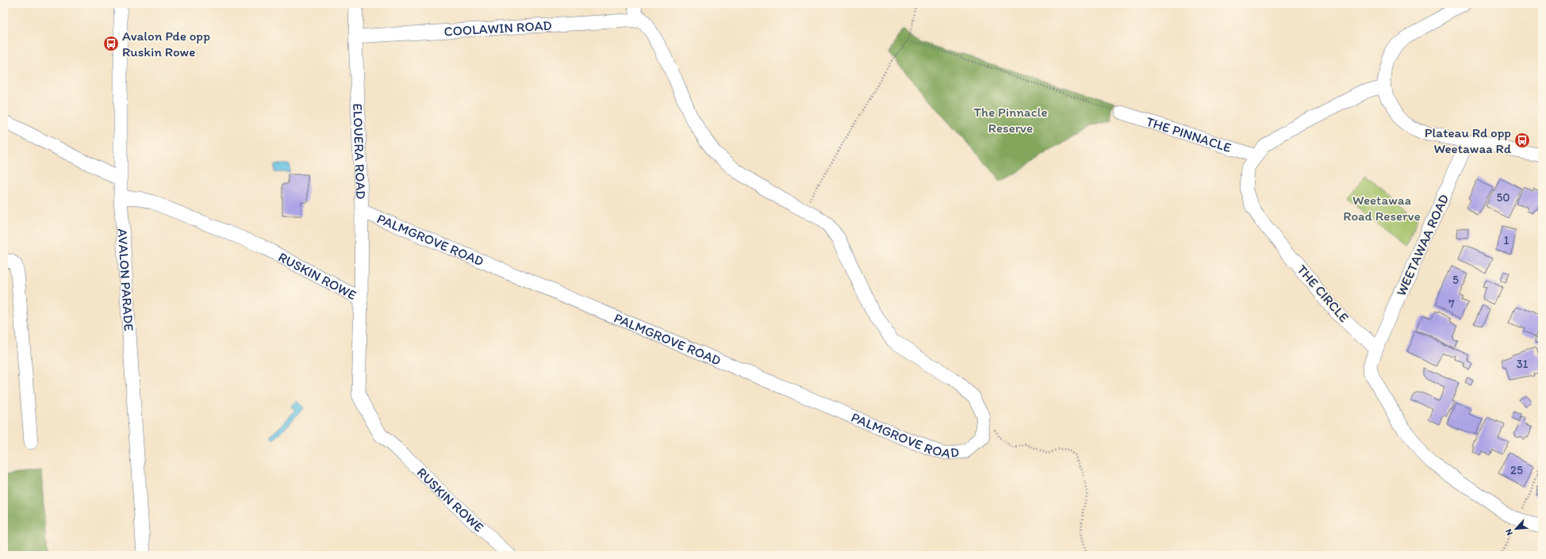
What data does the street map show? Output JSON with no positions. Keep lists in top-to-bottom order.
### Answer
{
  "streets": {
    "street": [
      "COOLAWIN ROAD",
      "THE PINNACLE",
      "ELOUERA ROAD",
      "PALMGROVE ROAD",
      "WEETAWAA ROAD",
      "RUSKIN ROWE",
      "AVALON PARADE",
      "THE CIRCLE"
    ]
  },
  "crossings": [
    ["COOLAWIN ROAD", "ELOUERA ROAD"],
    ["THE PINNACLE", "THE CIRCLE"],
    ["ELOUERA ROAD", "PALMGROVE ROAD"],
    ["ELOUERA ROAD", "RUSKIN ROWE"],
    ["WEETAWAA ROAD", "THE CIRCLE"],
    ["RUSKIN ROWE", "AVALON PARADE"]
  ],
  "parks": ["The Pinnacle Reserve", "Weetawaa Road Reserve"],
  "places": {
    "bus stop": ["Avalon Pde opp Ruskin Rowe", "Plateau Rd opp Weetawaa Rd"]
  },
  "house_numbers": [
    "50",
    "1",
    "5",
    "7",
    "31",
    "25"
  ],
  "north": "bottom left"
}
